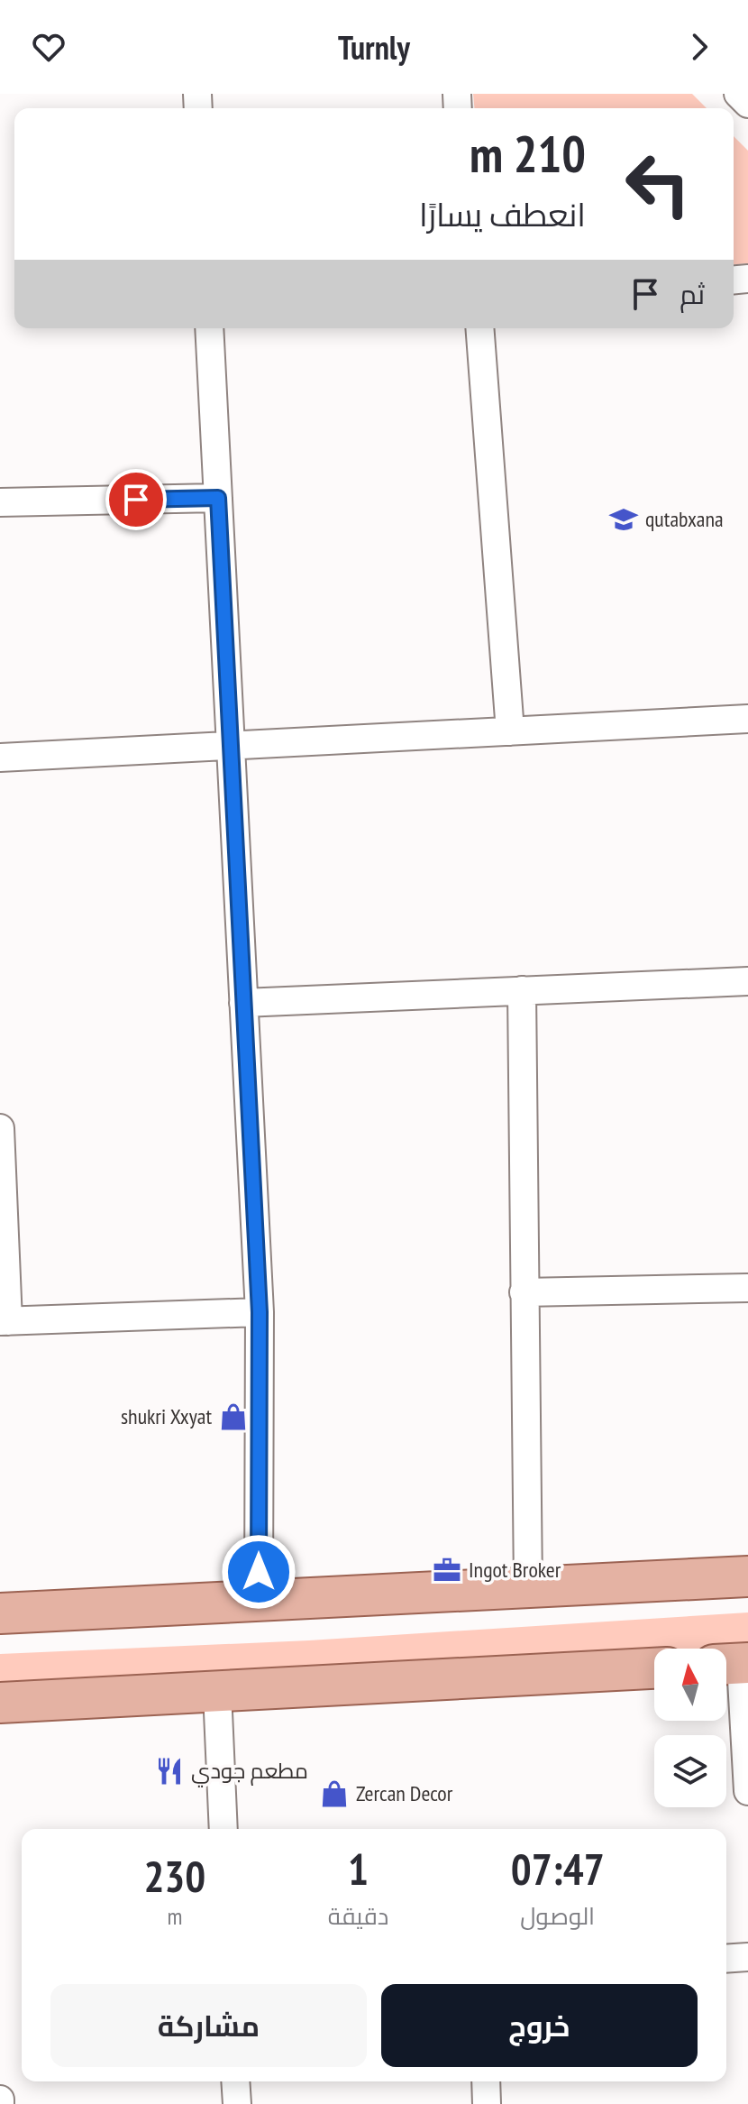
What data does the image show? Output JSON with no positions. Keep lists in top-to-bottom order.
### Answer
{
  "places": {
    "school or university": ["qutabxana"],
    "shop": ["shukri Xxyat", "Zercan Decor"],
    "office": ["Ingot Broker"],
    "restaurant": ["مطعم جودي"]
  },
  "north": "top",
  "page": {
    "header": "Turnly",
    "turn": ["210 m", "انعطف يسارًا"],
    "then": "ثم",
    "eta": [
      "07:47",
      "الوصول",
      "1",
      "دقيقة",
      "230",
      "m"
    ],
    "buttons": ["خروج", "مشاركة"]
  }
}
